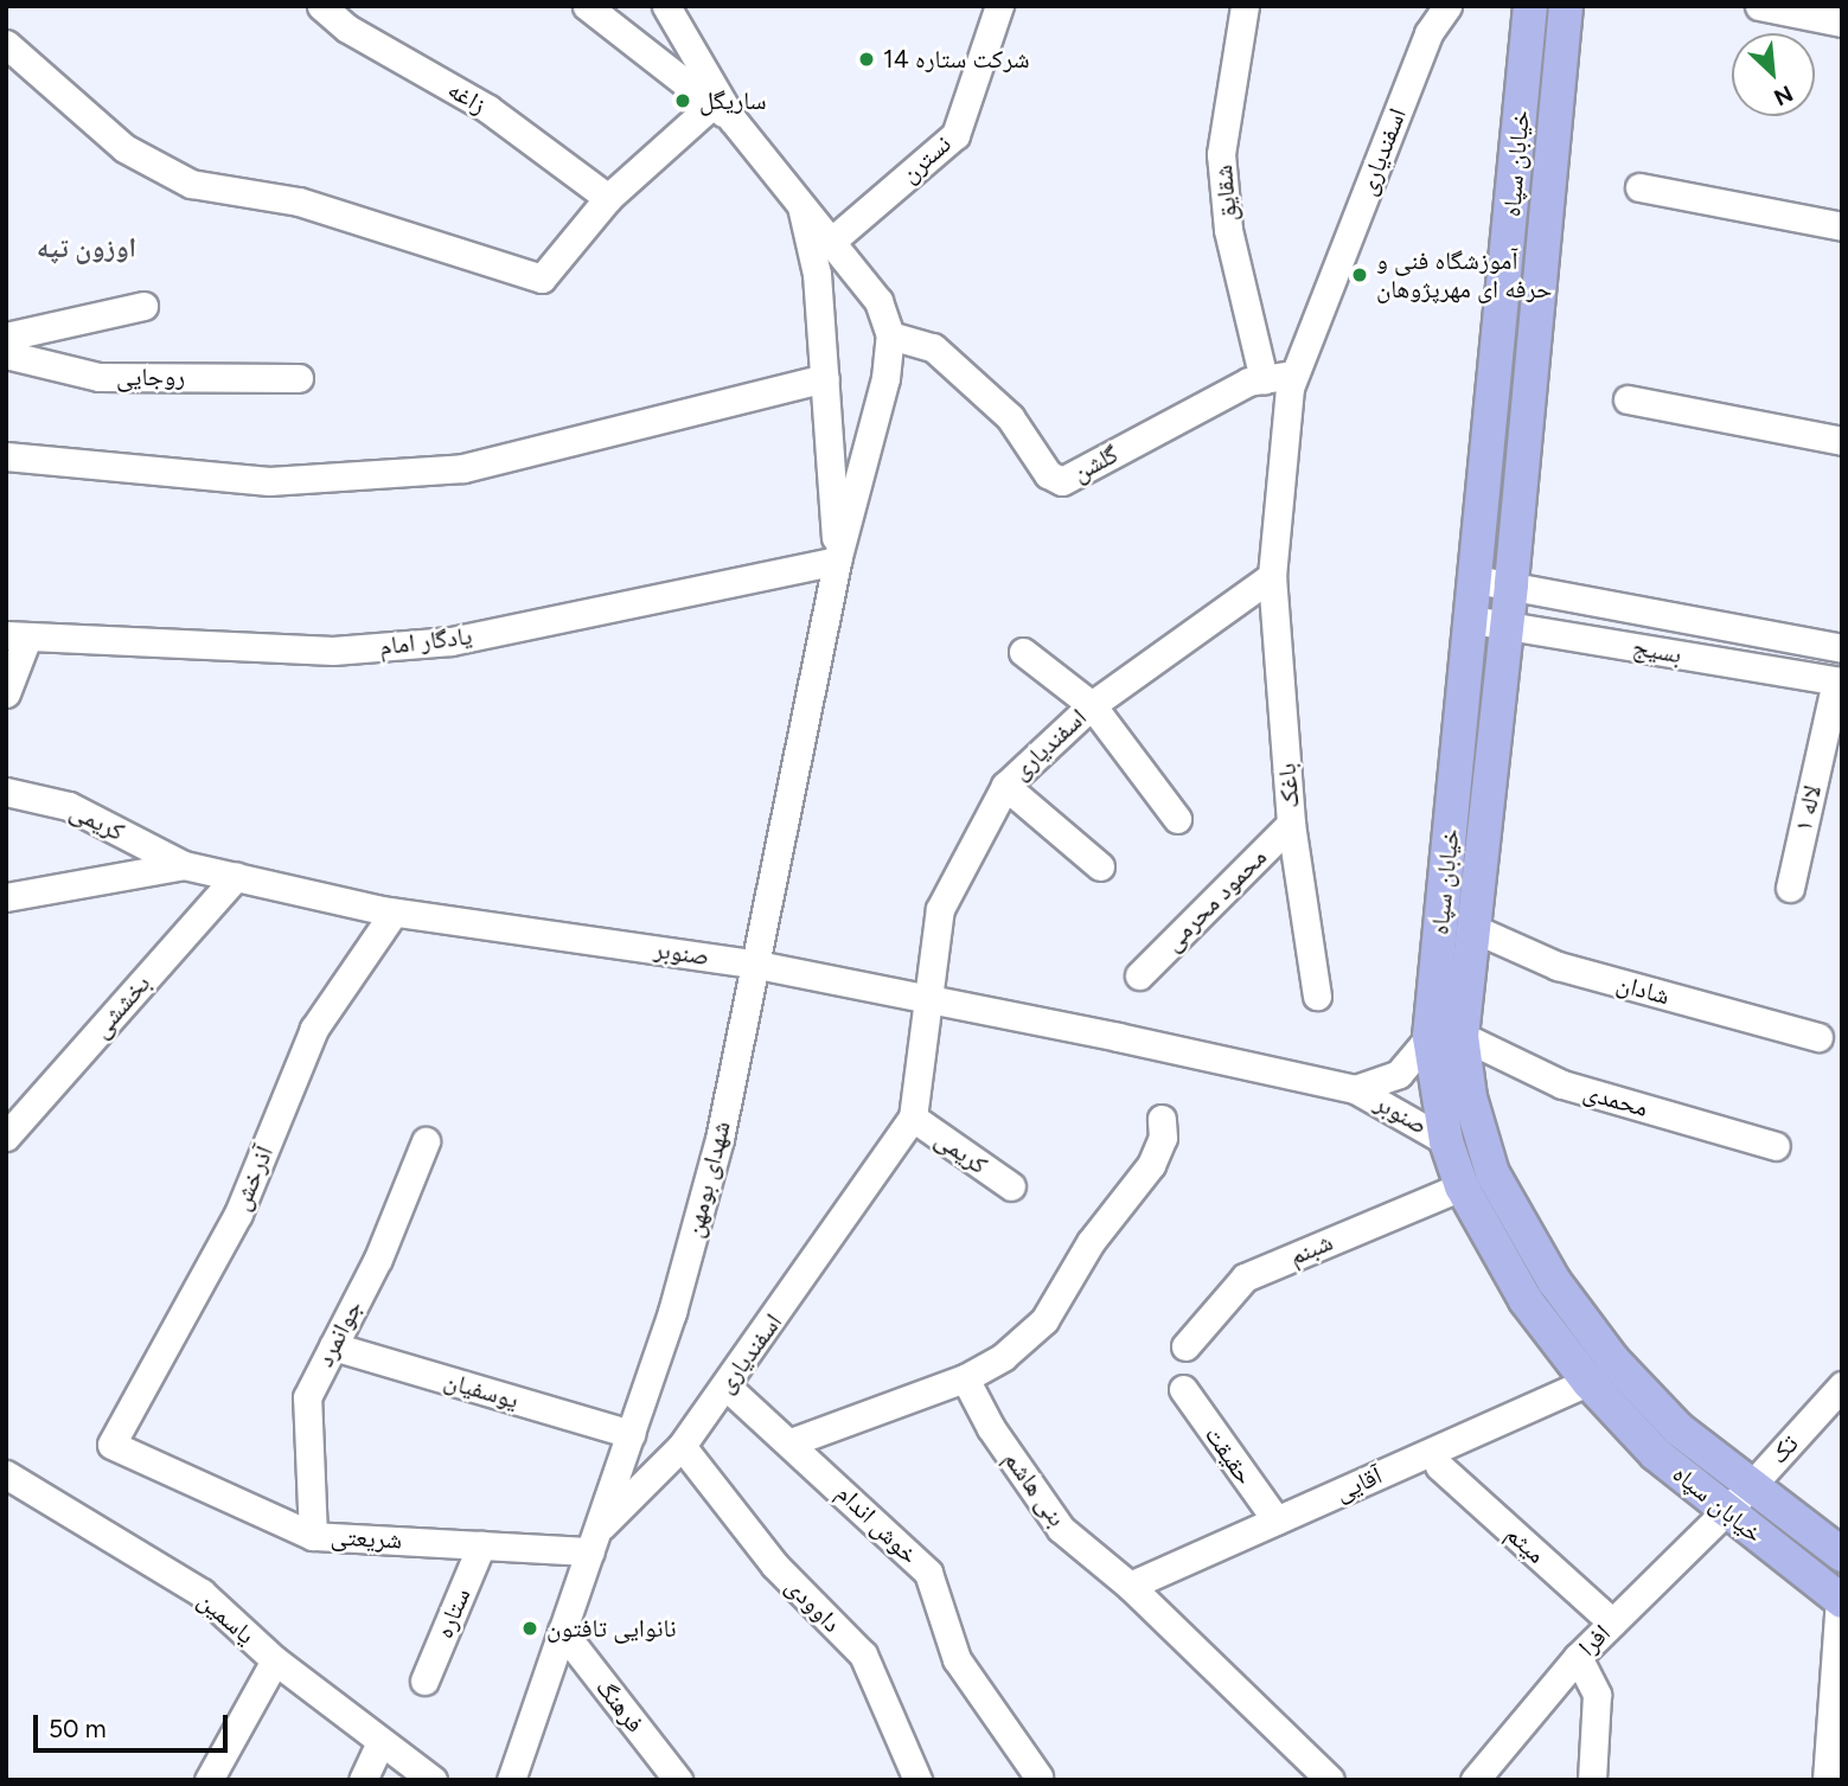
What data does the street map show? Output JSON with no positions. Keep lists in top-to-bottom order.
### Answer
{
  "streets": {
    "main road": ["خیابان سپاه"],
    "street": [
      "زاغه",
      "اسفندیاری",
      "نسترن",
      "شقایق",
      "روجایی",
      "گلشن",
      "یادگار امام",
      "بسیج",
      "باغک",
      "لاله ۱",
      "کریمی",
      "محمود محرمی",
      "صنوبر",
      "شادان",
      "بخششی",
      "محمدی",
      "آذرخش",
      "شهدای بومهن",
      "شبنم",
      "جوانمرد",
      "یوسفیان",
      "تک",
      "حقیقت",
      "آقایی",
      "بنی هاشم",
      "خوش اندام",
      "شریعتی",
      "میثم",
      "داوودی",
      "ستاره",
      "یاسمین",
      "افرا",
      "فرهنگ"
    ]
  },
  "crossings": [
    ["اسفندیاری", "گلشن"],
    ["اسفندیاری", "باغک"],
    ["اسفندیاری", "کریمی"],
    ["اسفندیاری", "صنوبر"],
    ["اسفندیاری", "شهدای بومهن"],
    ["اسفندیاری", "خوش اندام"],
    ["اسفندیاری", "شریعتی"],
    ["اسفندیاری", "داوودی"],
    ["خیابان سپاه", "بسیج"],
    ["خیابان سپاه", "صنوبر"],
    ["خیابان سپاه", "شادان"],
    ["خیابان سپاه", "محمدی"],
    ["خیابان سپاه", "شبنم"],
    ["خیابان سپاه", "تک"],
    ["خیابان سپاه", "آقایی"],
    ["خیابان سپاه", "افرا"],
    ["شقایق", "گلشن"],
    ["یادگار امام", "شهدای بومهن"],
    ["بسیج", "لاله ۱"],
    ["باغک", "محمود محرمی"],
    ["کریمی", "صنوبر"],
    ["صنوبر", "بخششی"],
    ["صنوبر", "محمدی"],
    ["صنوبر", "آذرخش"],
    ["صنوبر", "شهدای بومهن"],
    ["آذرخش", "شریعتی"],
    ["شهدای بومهن", "یوسفیان"],
    ["شهدای بومهن", "شریعتی"],
    ["شهدای بومهن", "فرهنگ"],
    ["جوانمرد", "یوسفیان"],
    ["جوانمرد", "شریعتی"],
    ["تک", "افرا"],
    ["حقیقت", "آقایی"],
    ["آقایی", "بنی هاشم"],
    ["شریعتی", "ستاره"],
    ["میثم", "افرا"]
  ],
  "districts": ["اوزون تپه"],
  "places": [
    "شرکت ستاره 14",
    "ساریگل",
    "آموزشگاه فنی و حرفه ای مهرپژوهان",
    "نانوایی تافتون"
  ],
  "scale_bar": "50 m",
  "north": "bottom right"
}
